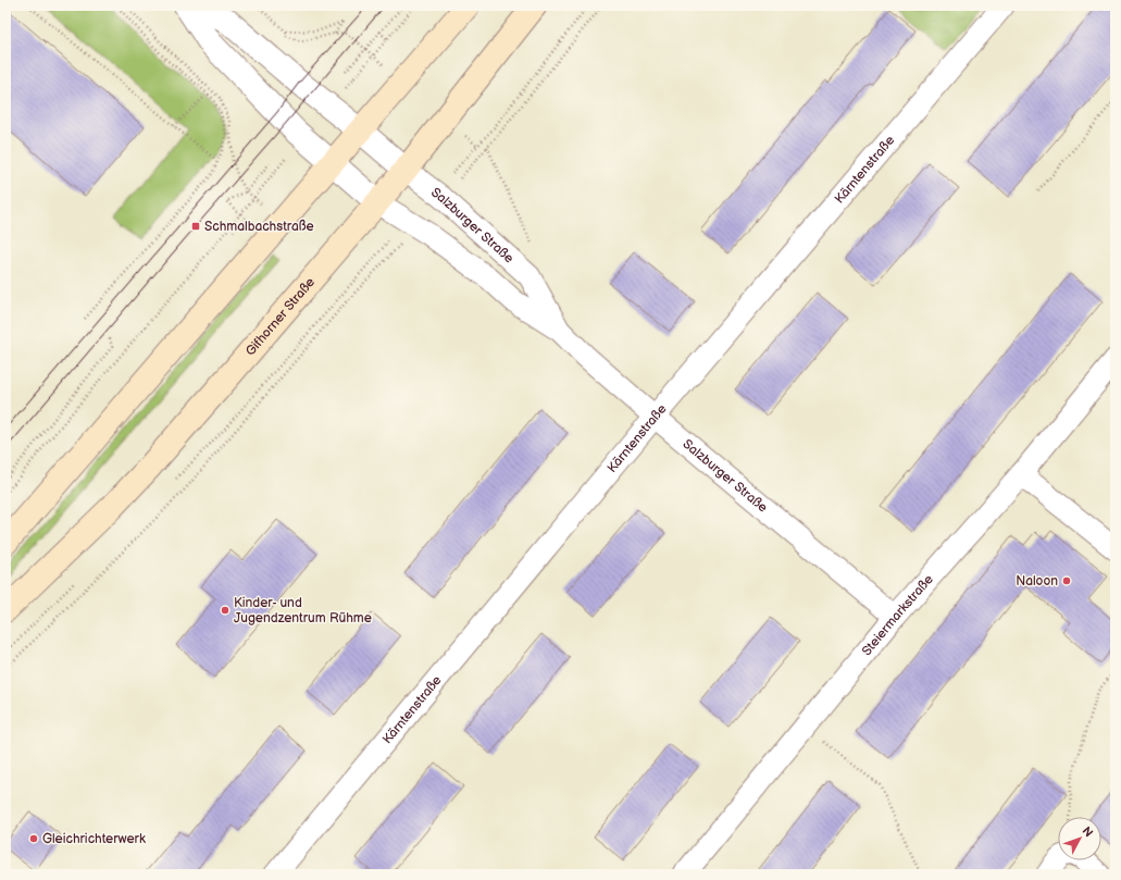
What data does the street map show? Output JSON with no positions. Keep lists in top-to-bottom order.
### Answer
{
  "streets": {
    "main road": ["Gifhorner Straße"],
    "street": ["Kärntenstraße", "Salzburger Straße", "Steiermarkstraße"]
  },
  "crossings": [
    ["Kärntenstraße", "Salzburger Straße"],
    ["Salzburger Straße", "Gifhorner Straße"],
    ["Salzburger Straße", "Steiermarkstraße"]
  ],
  "places": {
    "transit": ["Schmalbachstraße"],
    "other": ["Naloon", "Kinder- und Jugendzentrum Rühme", "Gleichrichterwerk"]
  },
  "north": "top right"
}
